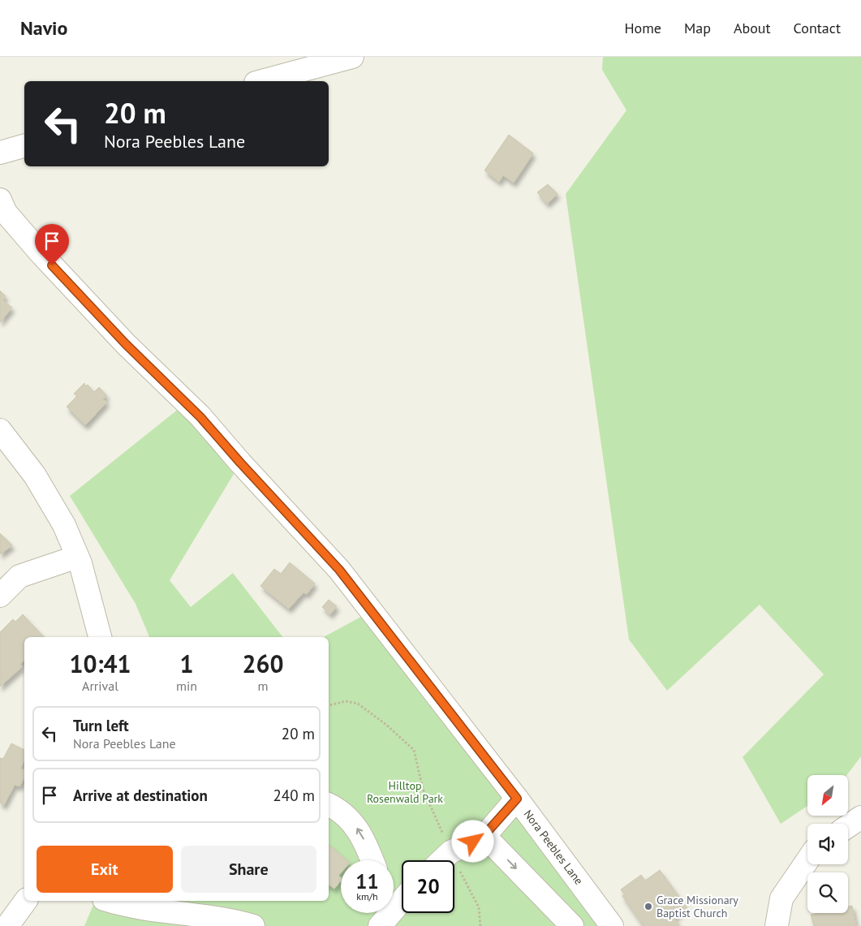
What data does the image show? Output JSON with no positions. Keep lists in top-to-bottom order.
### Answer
{
  "streets": {
    "street": ["Nora Peebles Lane"]
  },
  "parks": ["Hilltop Rosenwald Park"],
  "places": ["Grace Missionary Baptist Church"],
  "north": "bottom left",
  "page": {
    "header": "Navio",
    "nav": [
      "Home",
      "Map",
      "About",
      "Contact"
    ],
    "turn": ["20 m", "Nora Peebles Lane"],
    "eta": [
      "10:41",
      "Arrival",
      "1",
      "min",
      "260",
      "m"
    ],
    "list": [
      {
        "name": "Turn left",
        "note": "Nora Peebles Lane",
        "value": "20 m"
      },
      {
        "name": "Arrive at destination",
        "value": "240 m"
      }
    ],
    "buttons": ["Exit", "Share"],
    "speed": "11 km/h",
    "limit": "20"
  }
}
